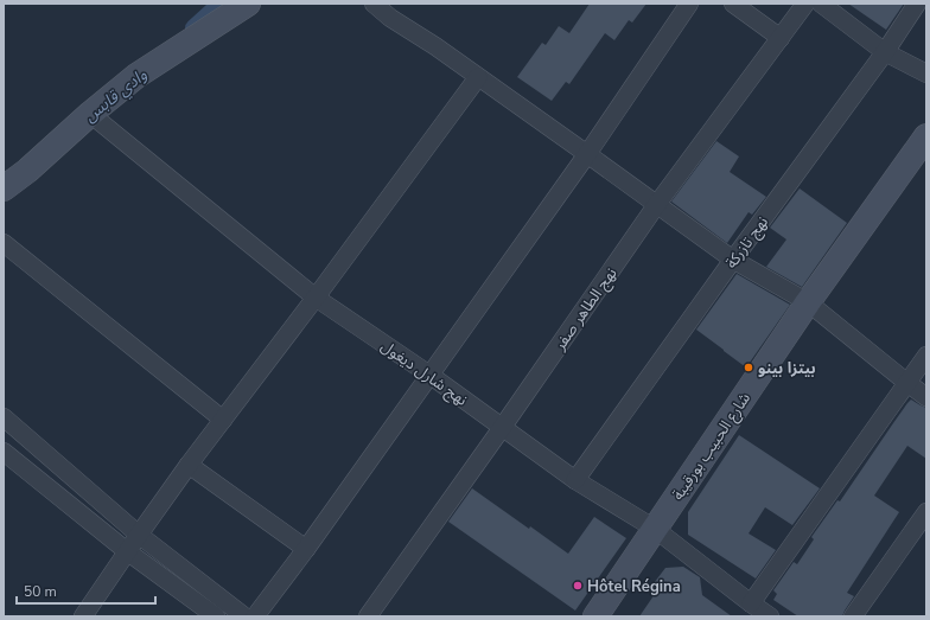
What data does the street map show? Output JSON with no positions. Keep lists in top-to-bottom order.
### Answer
{
  "streets": {
    "street": [
      "نهج تازركة",
      "نهج الطاهر صفر",
      "نهج شارل ديغول",
      "شارع الحبيب بورقيبة"
    ]
  },
  "crossings": [
    ["نهج تازركة", "نهج شارل ديغول"],
    ["نهج الطاهر صفر", "نهج شارل ديغول"],
    ["نهج شارل ديغول", "شارع الحبيب بورقيبة"]
  ],
  "water": ["وادي قابس"],
  "places": ["بيتزا بينو", "Hôtel Régina"],
  "scale_bar": "50 m"
}
